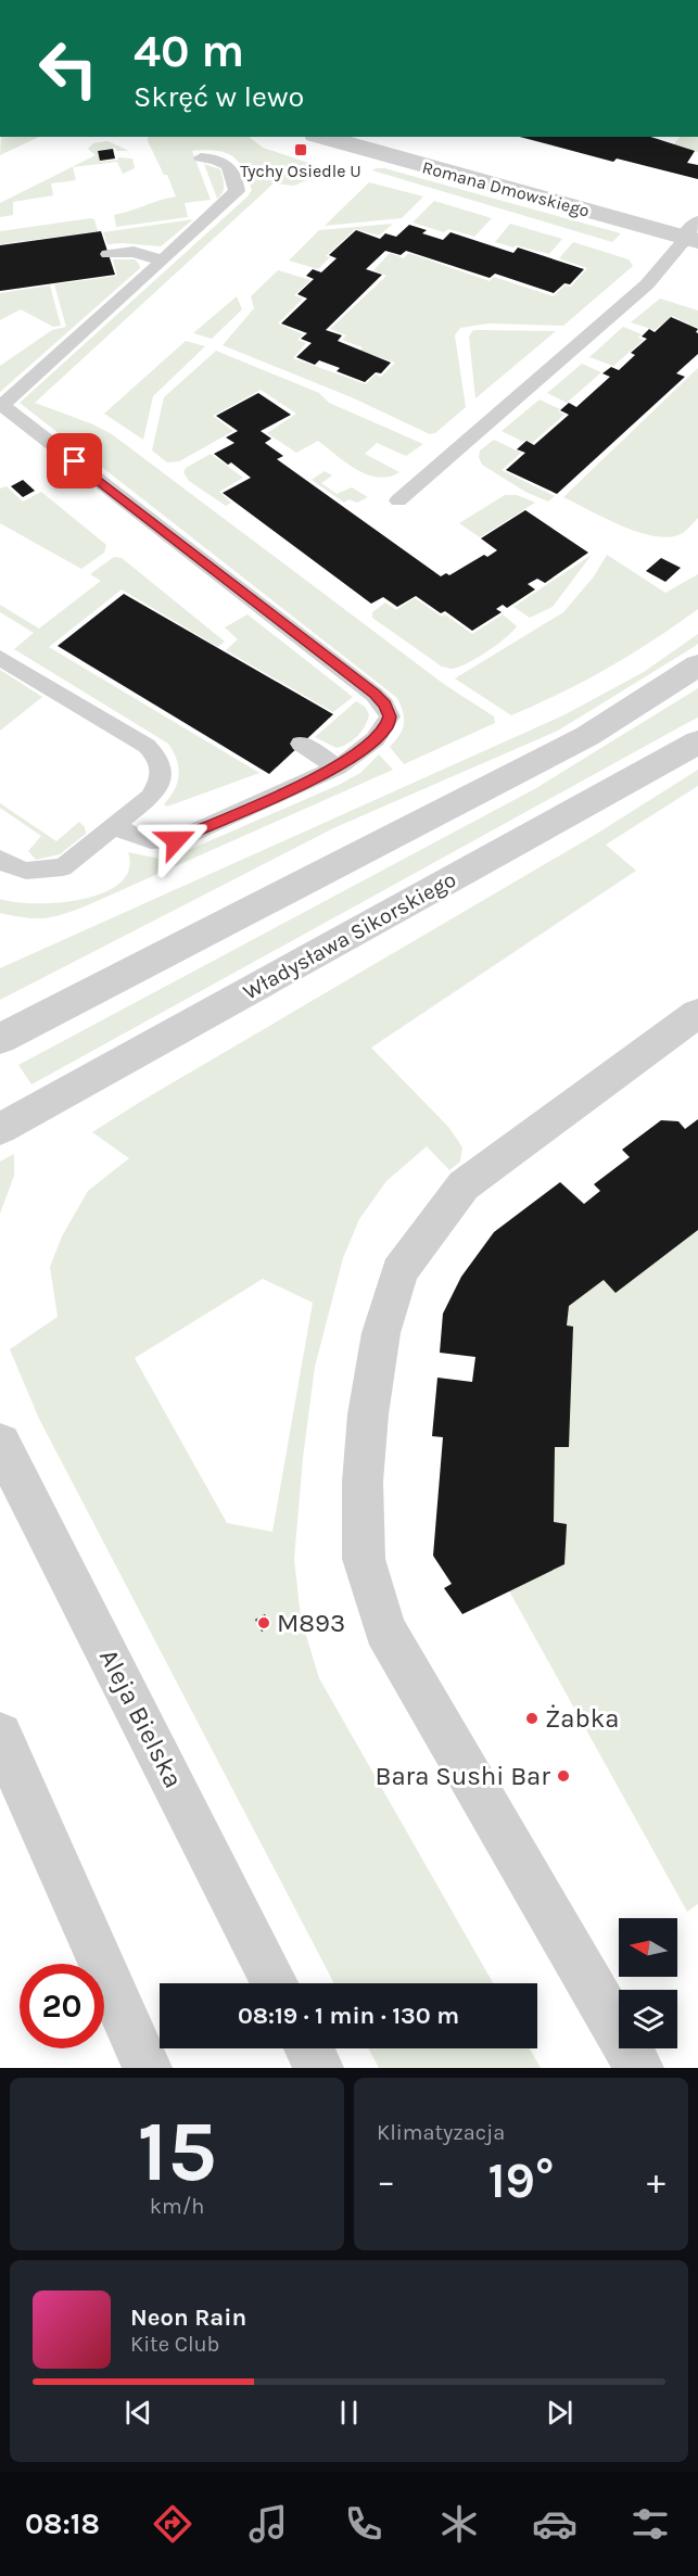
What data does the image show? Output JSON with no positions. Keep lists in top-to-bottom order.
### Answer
{
  "streets": {
    "street": ["Romana Dmowskiego", "Władysława Sikorskiego", "Aleja Bielska"]
  },
  "places": {
    "transit": ["Tychy Osiedle U"],
    "other": ["M893", "Żabka", "Bara Sushi Bar"]
  },
  "north": "left",
  "page": {
    "turn": ["40 m", "Skręć w lewo"],
    "limit": "20",
    "trip": "08:19 · 1 min · 130 m",
    "tile": [
      ["15", "km/h"],
      "Klimatyzacja"
    ],
    "heat": ["−", "19°", "+"],
    "song": ["Neon Rain", "Kite Club"],
    "tabs": "08:18"
  }
}
